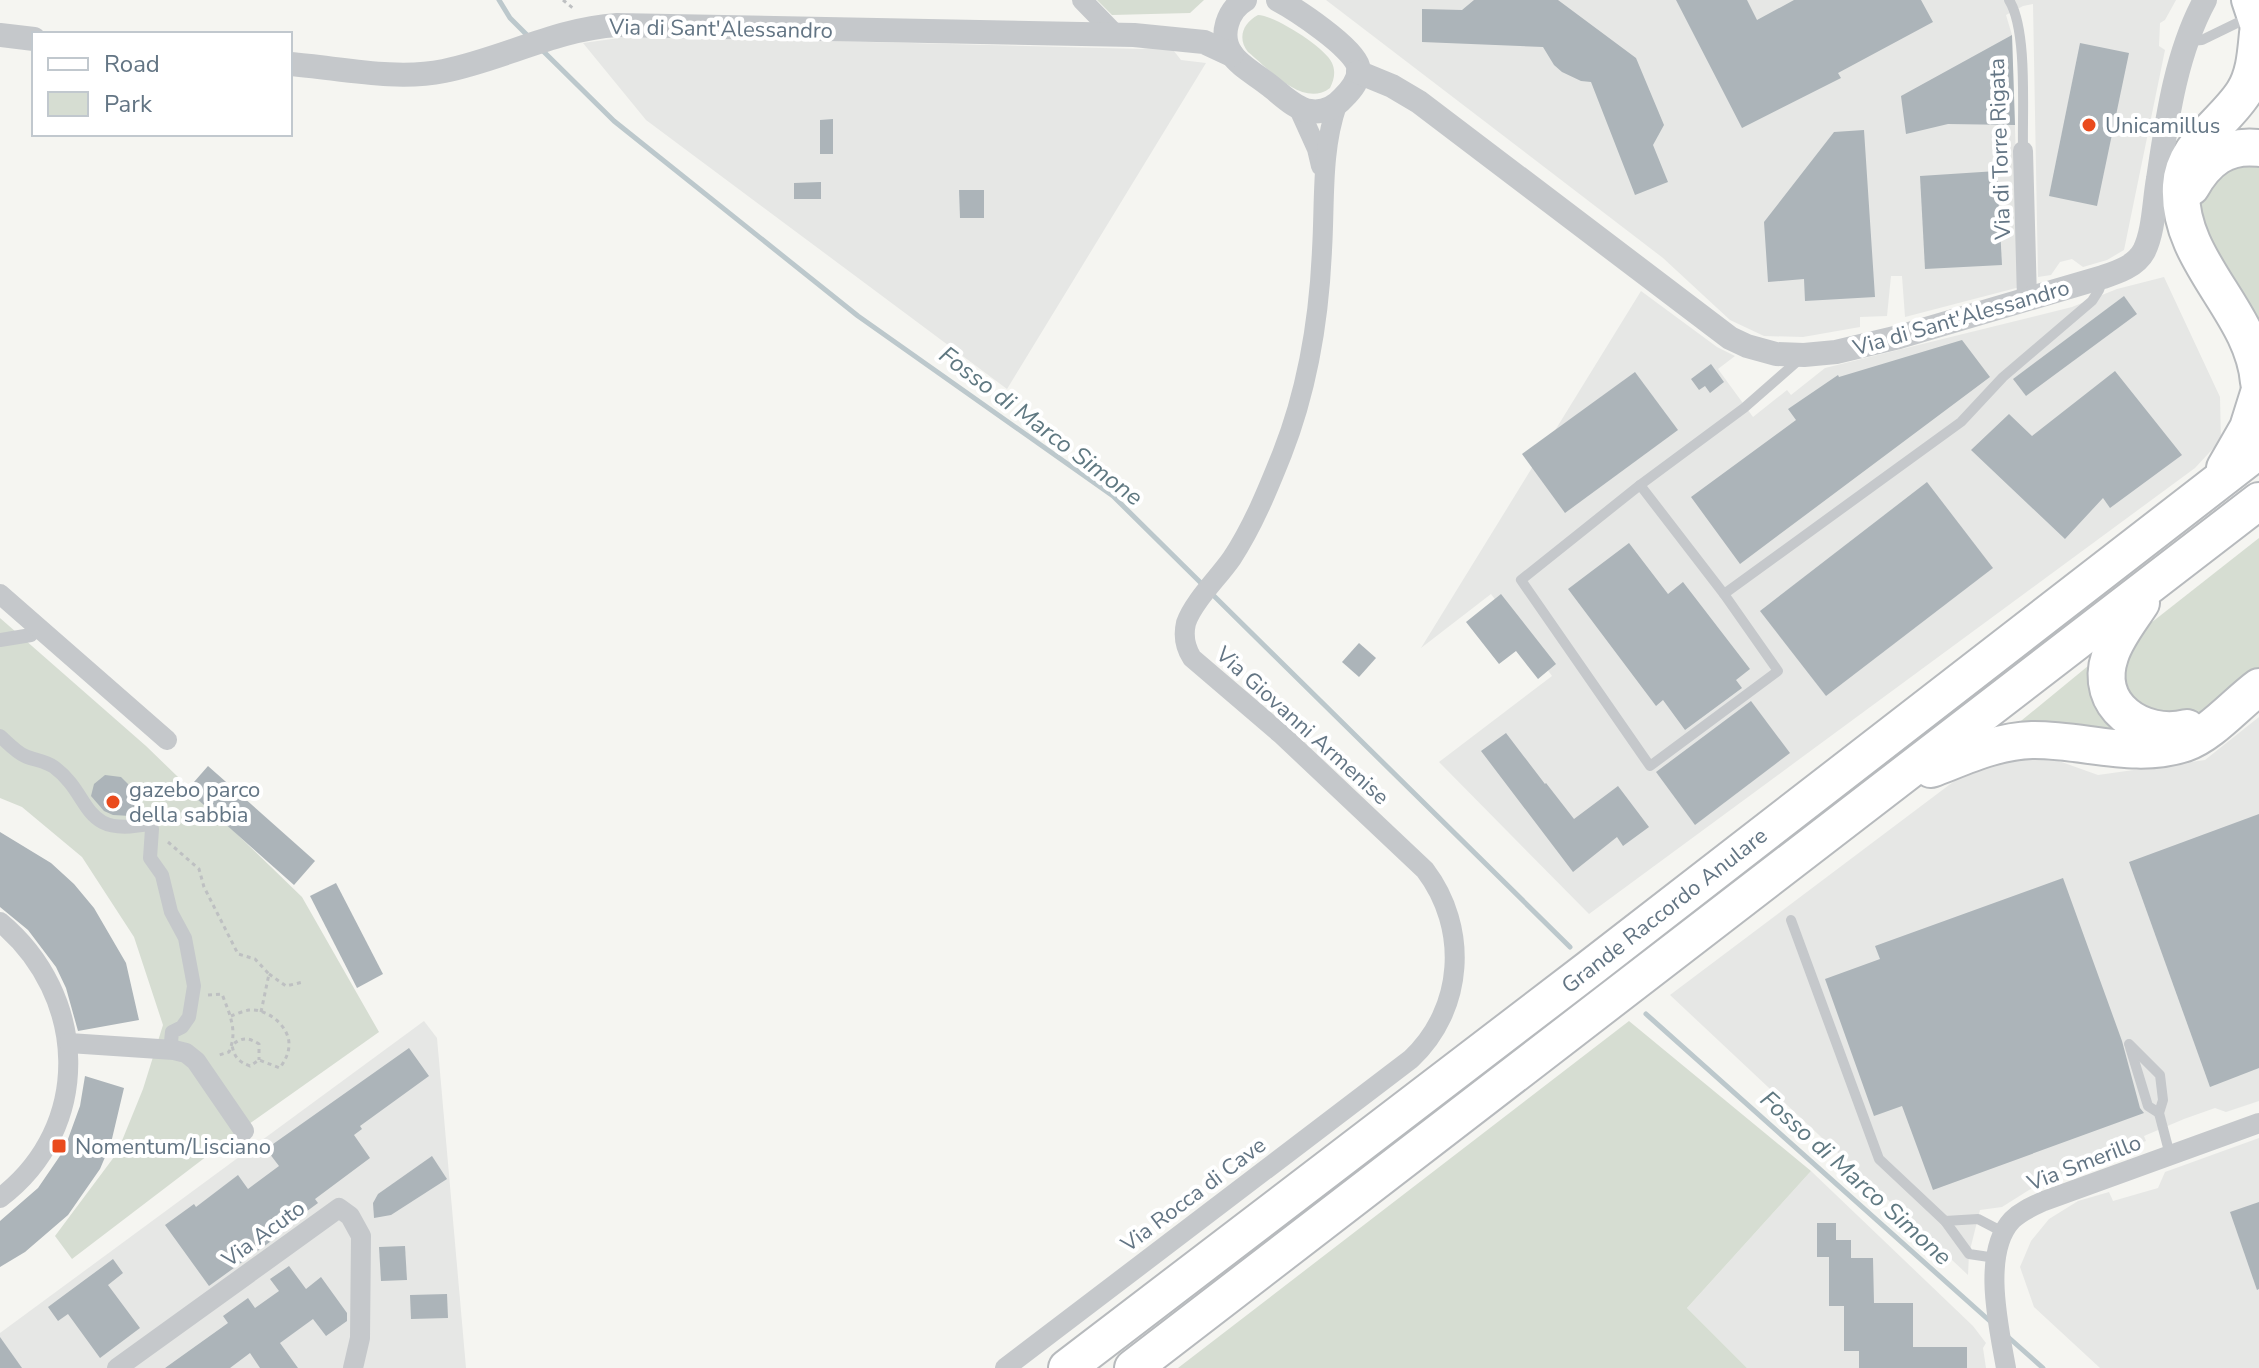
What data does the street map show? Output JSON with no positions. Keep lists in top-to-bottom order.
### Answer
{
  "streets": {
    "highway": ["Grande Raccordo Anulare"],
    "street": [
      "Via di Sant'Alessandro",
      "Via di Torre Rigata",
      "Via Giovanni Armenise",
      "Via Smerillo",
      "Via Rocca di Cave",
      "Via Acuto"
    ]
  },
  "crossings": [
    ["Via di Sant'Alessandro", "Via di Torre Rigata"],
    ["Via di Sant'Alessandro", "Via Giovanni Armenise"],
    ["Via Giovanni Armenise", "Via Rocca di Cave"]
  ],
  "water": ["Fosso di Marco Simone"],
  "places": {
    "other": ["Unicamillus", "gazebo parco della sabbia"],
    "transit": ["Nomentum/Lisciano"]
  },
  "legend": ["Road", "Park"]
}
